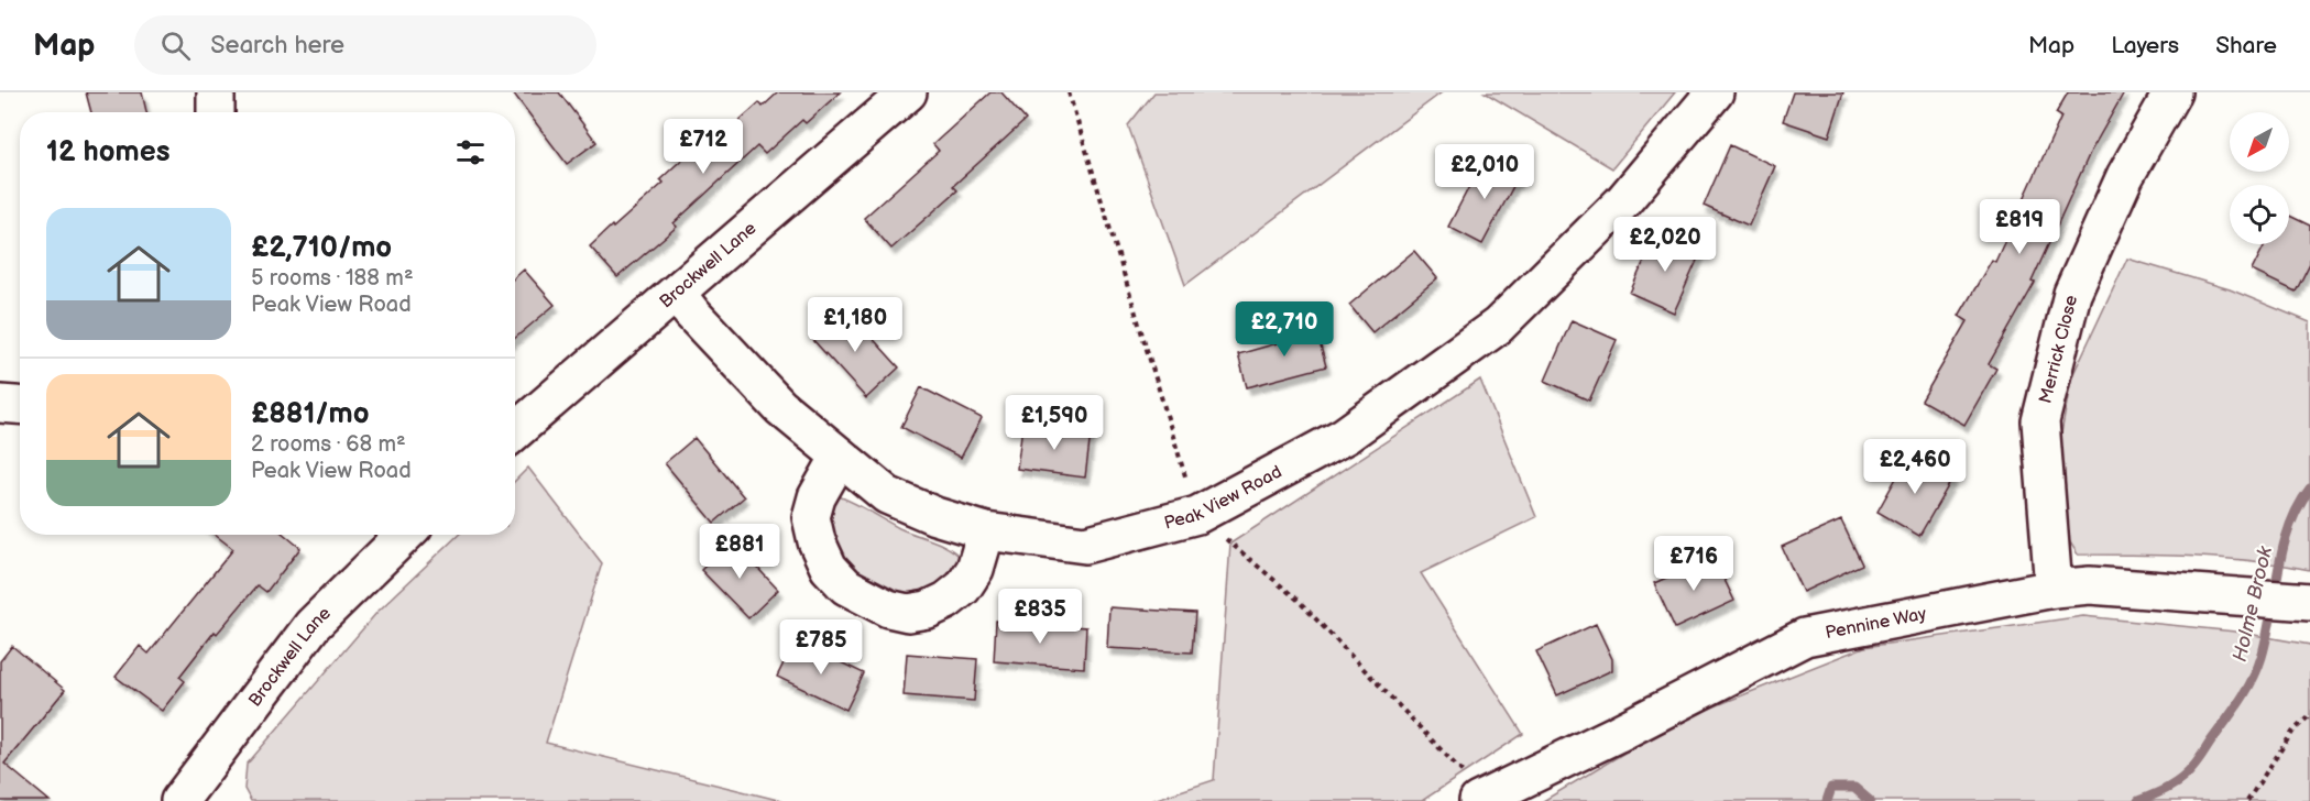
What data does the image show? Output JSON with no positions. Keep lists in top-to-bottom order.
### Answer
{
  "streets": {
    "street": [
      "Brockwell Lane",
      "Merrick Close",
      "Peak View Road",
      "Pennine Way"
    ]
  },
  "crossings": [
    ["Brockwell Lane", "Peak View Road"],
    ["Merrick Close", "Pennine Way"]
  ],
  "water": ["Holme Brook"],
  "north": "bottom left",
  "page": {
    "header": "Map",
    "search": "Search here",
    "nav": ["Map", "Layers", "Share"],
    "heading": "12 homes",
    "price": [
      "£712",
      "£2,010",
      "£819",
      "£2,020",
      "£1,180",
      "£2,710",
      "£1,590",
      "£2,460",
      "£881",
      "£716",
      "£835",
      "£785"
    ],
    "list": [
      {
        "name": "£2,710/mo",
        "note": "5 rooms · 188 m² · Peak View Road"
      },
      {
        "name": "£881/mo",
        "note": "2 rooms · 68 m² · Peak View Road"
      }
    ]
  }
}
